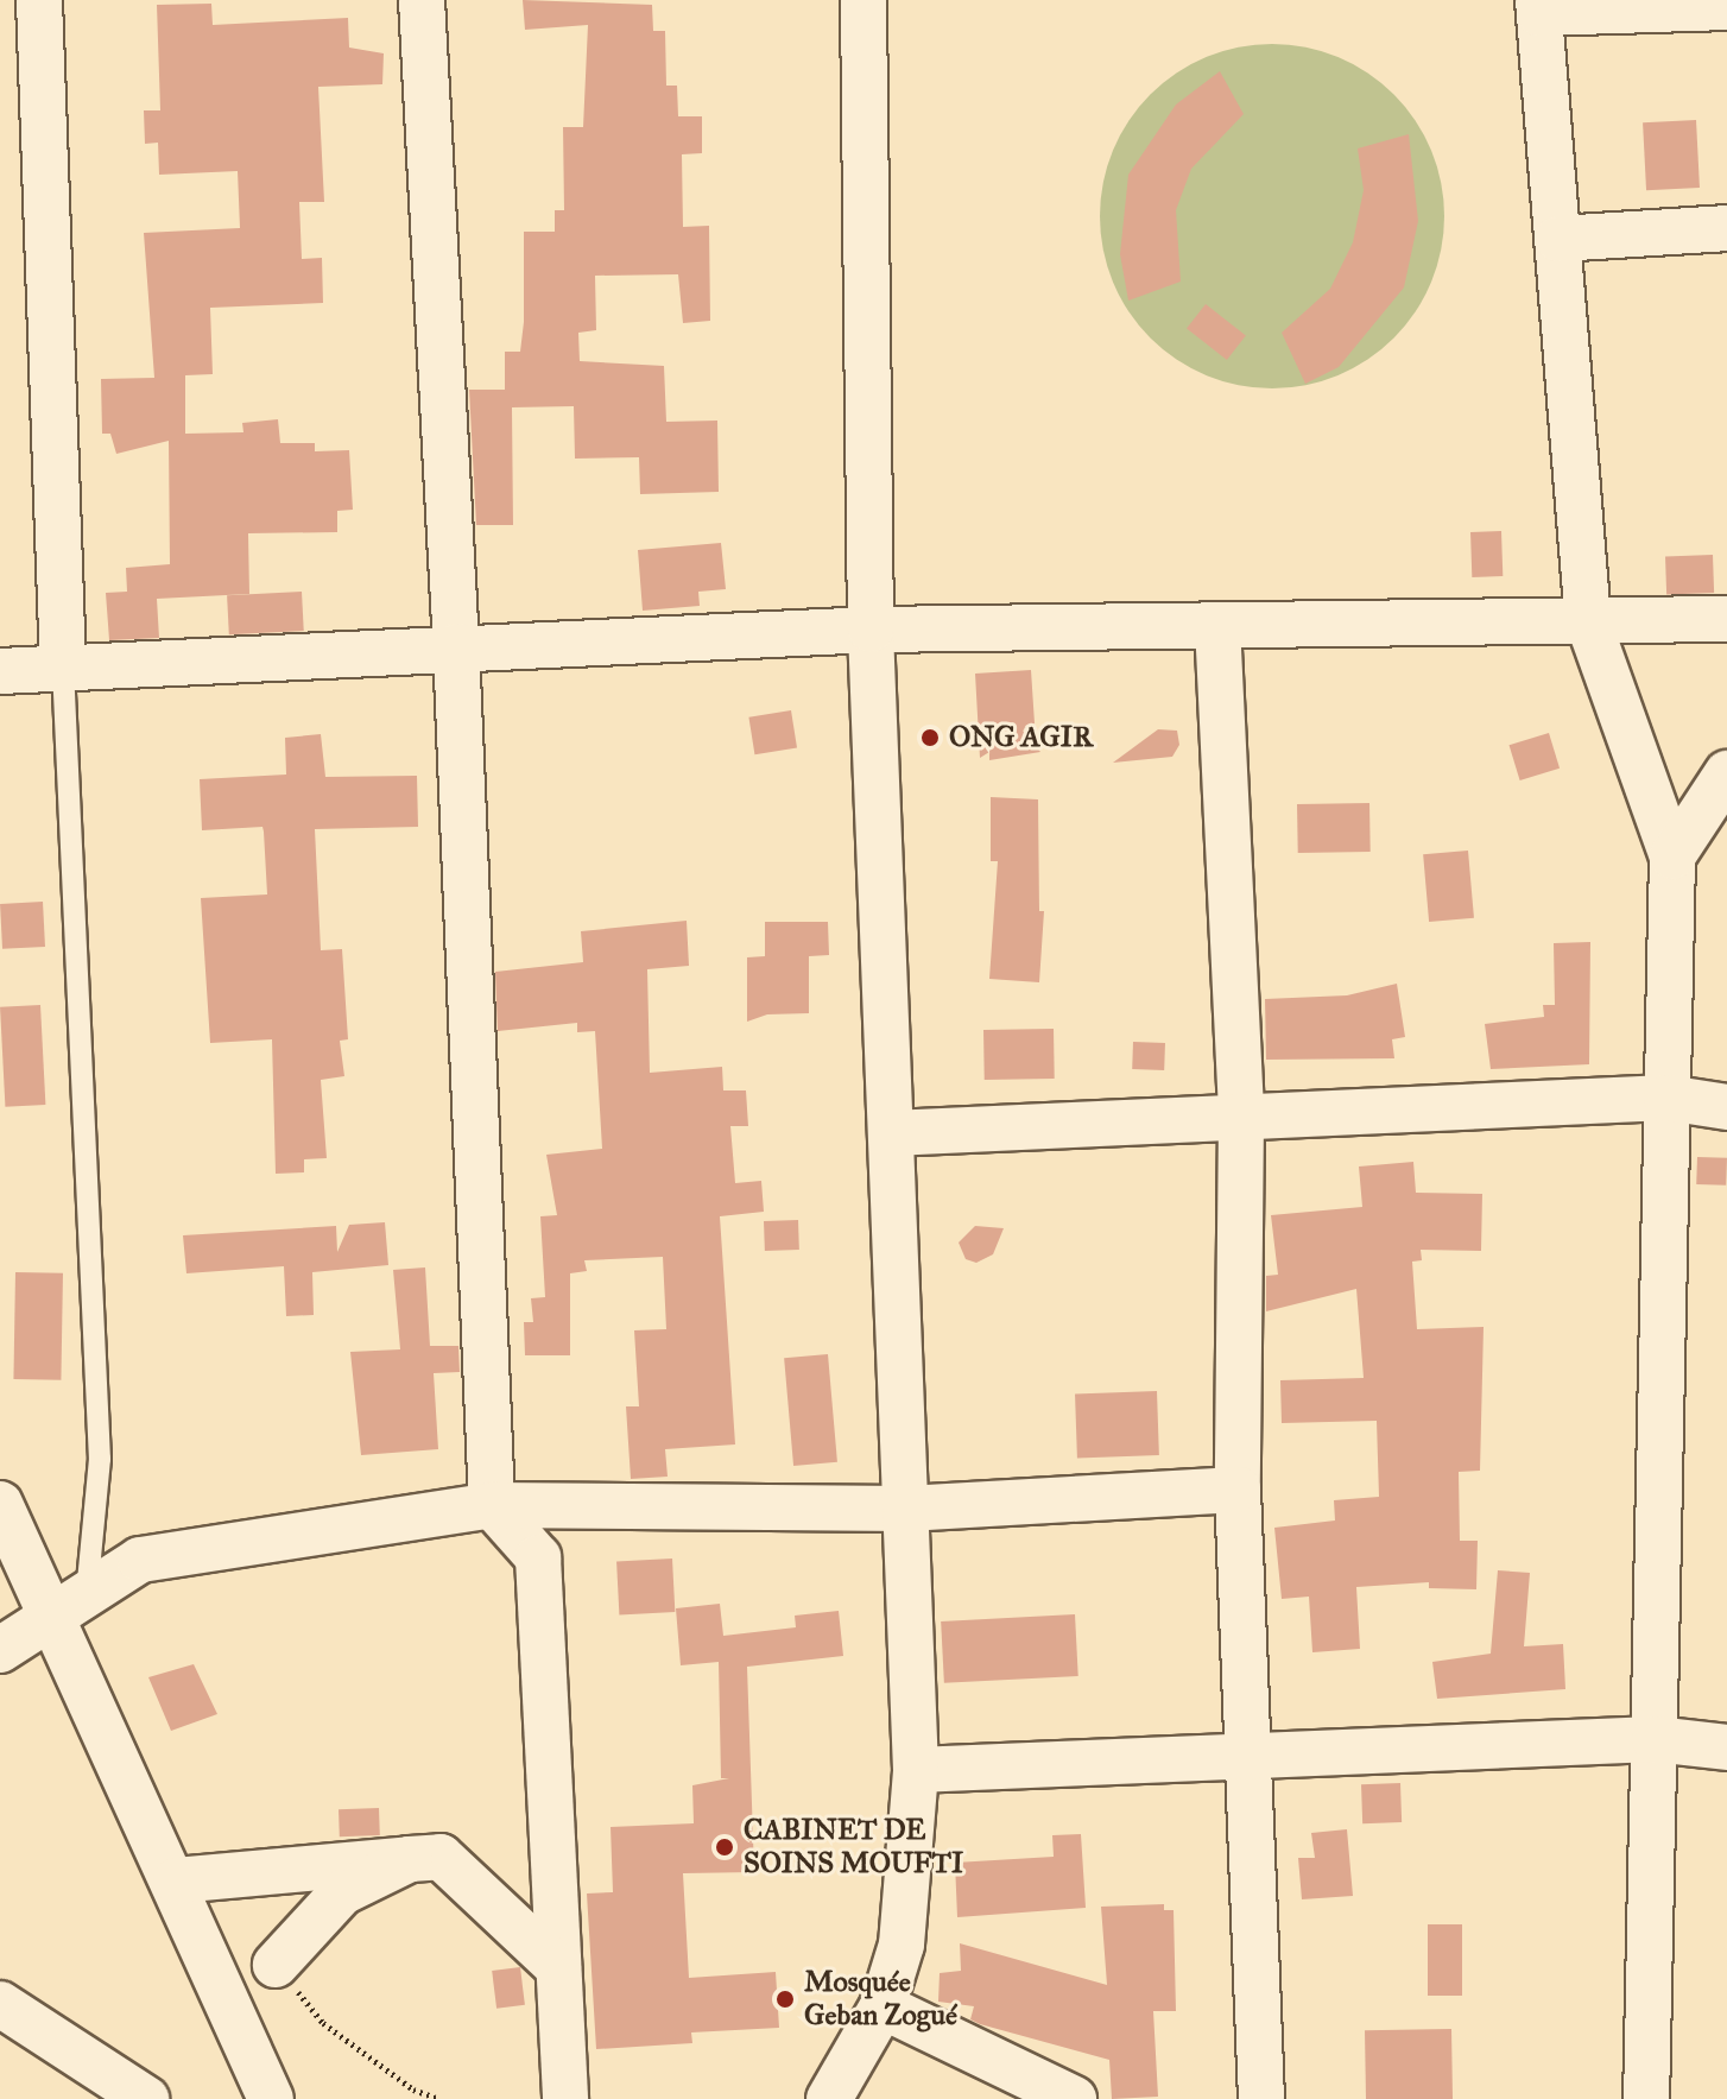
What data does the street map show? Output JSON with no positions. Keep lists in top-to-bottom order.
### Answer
{
  "places": ["ONG AGIR", "CABINET DE SOINS MOUFTI", "Mosquée Geban Zogué"]
}
